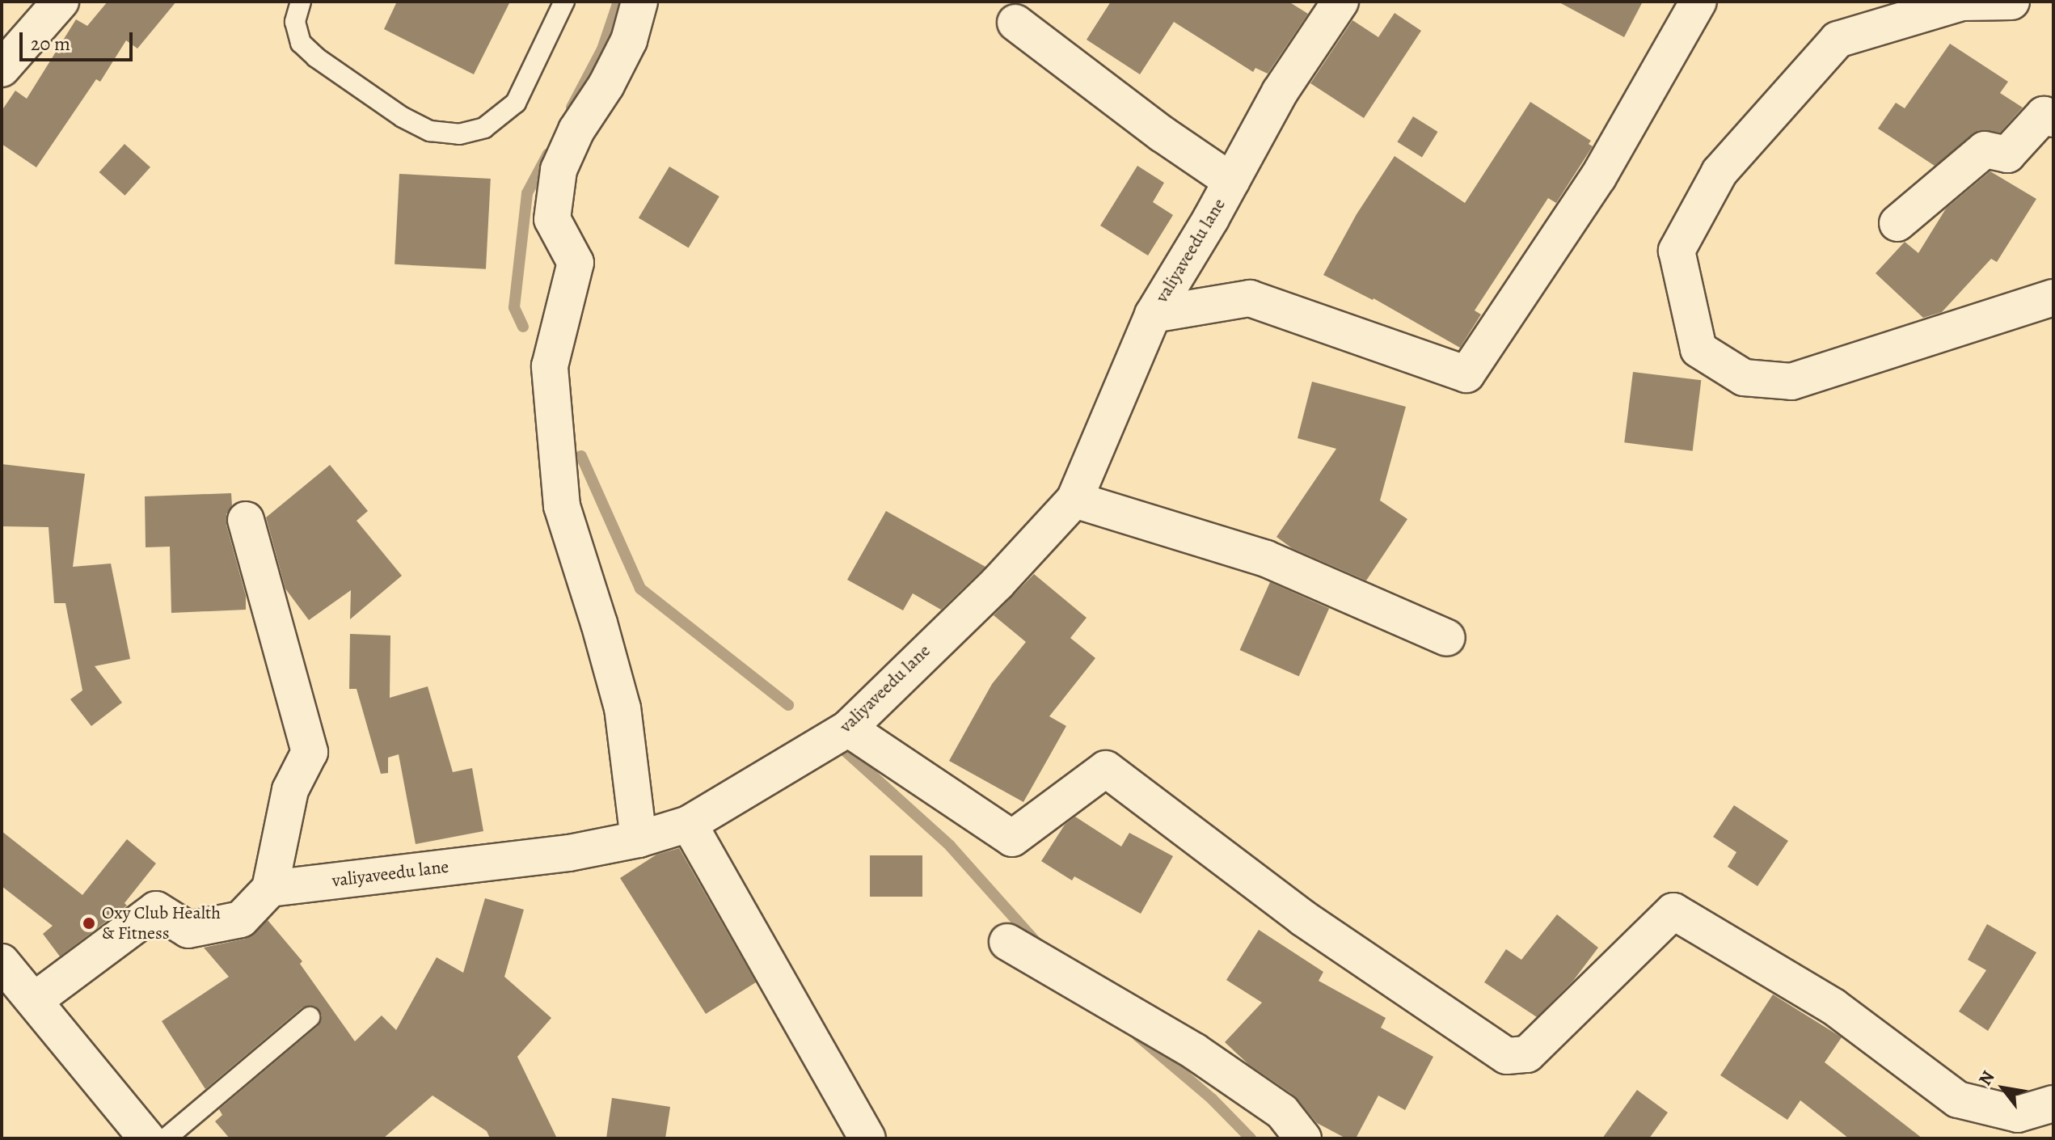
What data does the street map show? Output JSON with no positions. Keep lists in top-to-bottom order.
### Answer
{
  "streets": {
    "street": ["valiyaveedu lane"]
  },
  "places": ["Oxy Club Health & Fitness"],
  "scale_bar": "20 m",
  "north": "top left"
}
